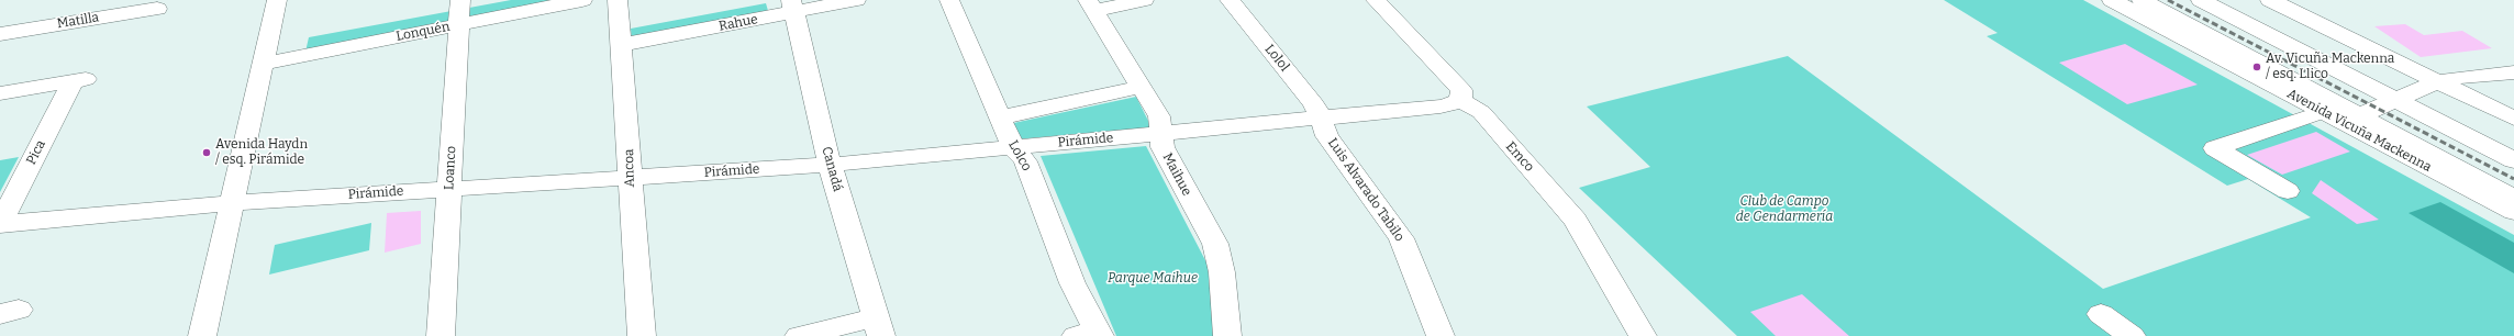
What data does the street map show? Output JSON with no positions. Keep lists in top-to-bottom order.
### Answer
{
  "streets": {
    "street": [
      "Matilla",
      "Rahue",
      "Lonquén",
      "Lolol",
      "Avenida Vicuña Mackenna",
      "Pirámide",
      "Pica",
      "Lolco",
      "Emco",
      "Loanco",
      "Ancoa",
      "Canadá",
      "Maihue",
      "Luis Alvarado Tabilo"
    ]
  },
  "crossings": [
    ["Rahue", "Ancoa"],
    ["Rahue", "Canadá"],
    ["Lonquén", "Loanco"],
    ["Lolol", "Pirámide"],
    ["Lolol", "Luis Alvarado Tabilo"],
    ["Pirámide", "Pica"],
    ["Pirámide", "Lolco"],
    ["Pirámide", "Emco"],
    ["Pirámide", "Loanco"],
    ["Pirámide", "Ancoa"],
    ["Pirámide", "Canadá"],
    ["Pirámide", "Maihue"],
    ["Pirámide", "Luis Alvarado Tabilo"]
  ],
  "parks": ["Club de Campo de Gendarmería", "Parque Maihue"],
  "places": ["Av. Vicuña Mackenna / esq. Llico", "Avenida Haydn / esq. Pirámide"]
}
